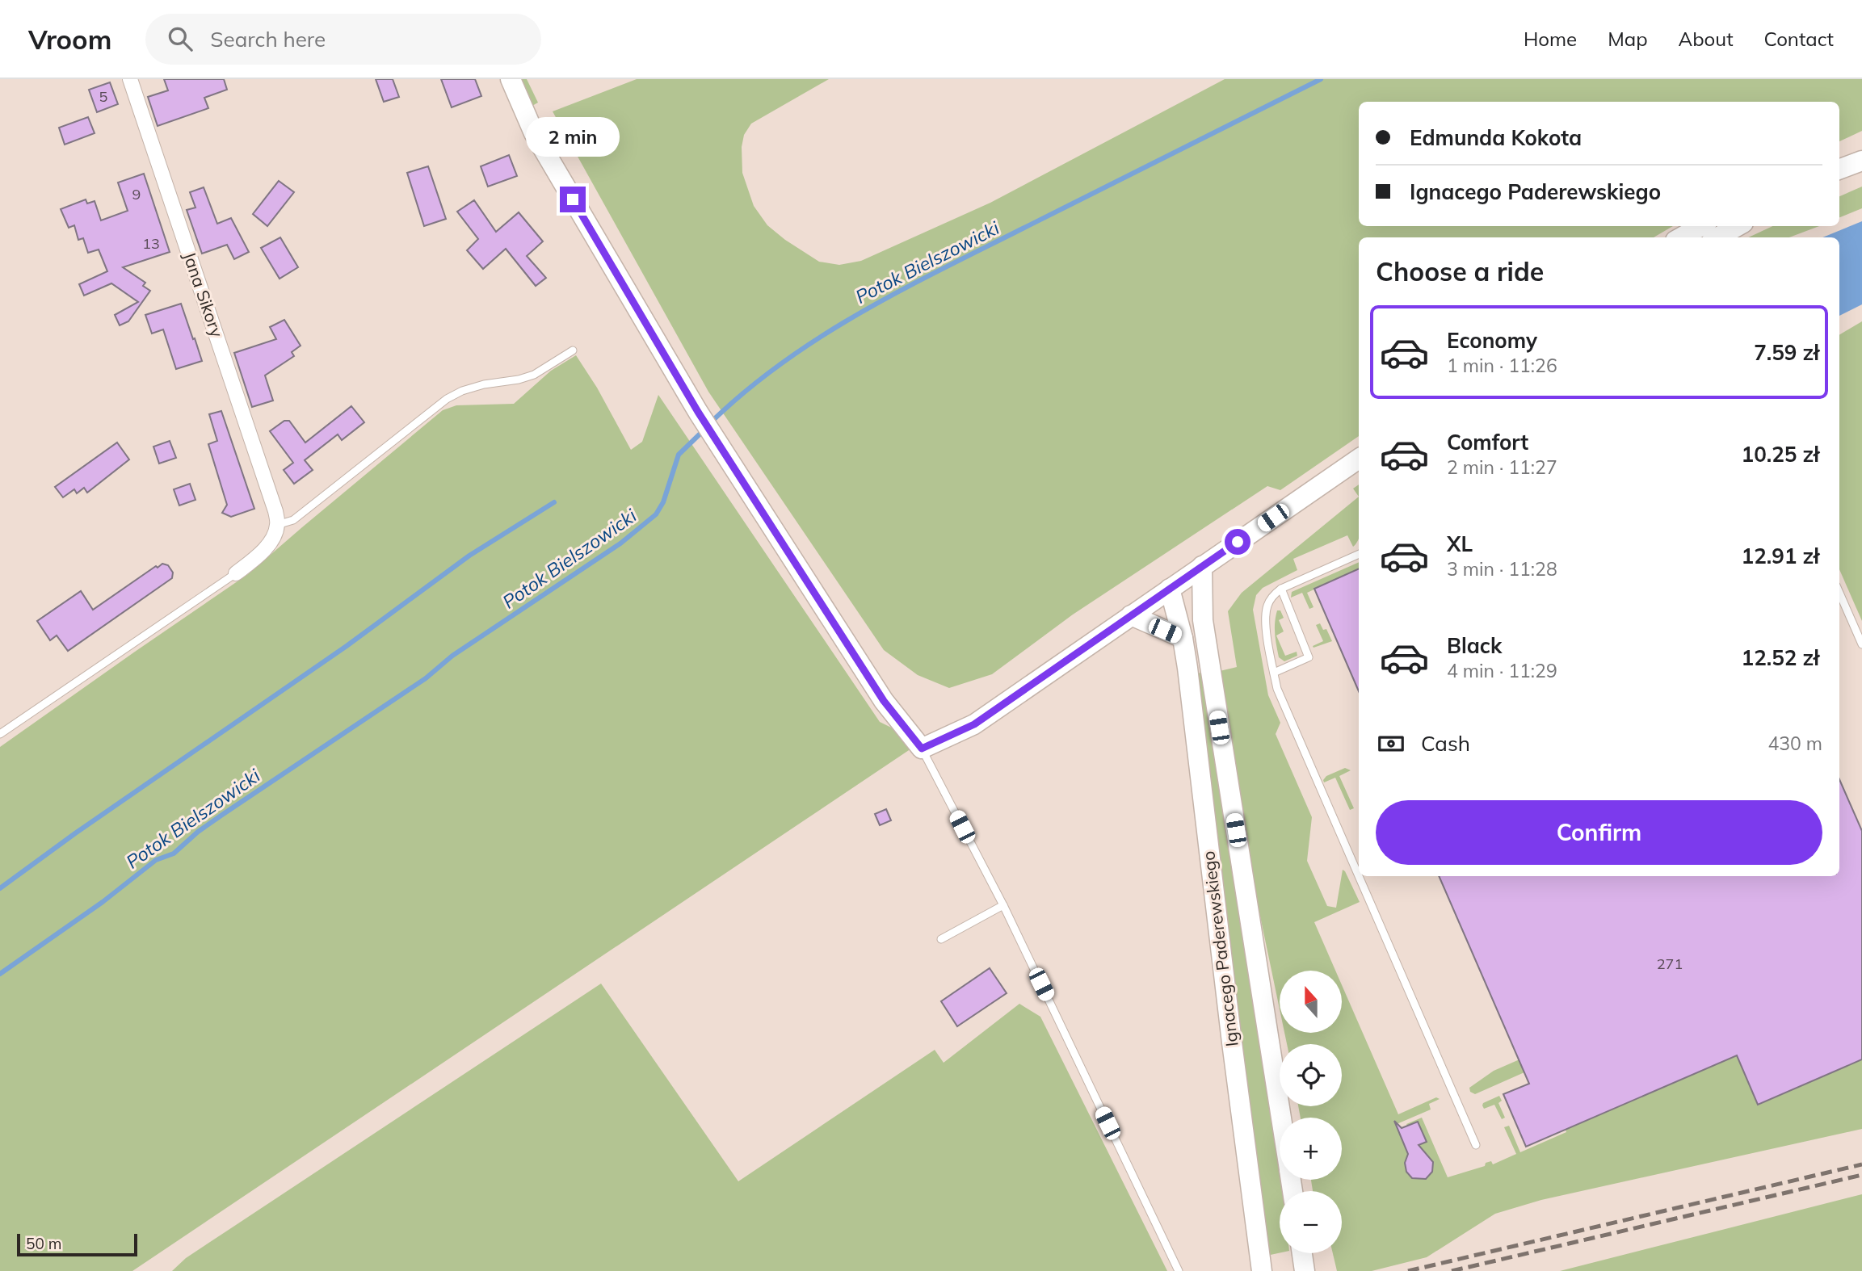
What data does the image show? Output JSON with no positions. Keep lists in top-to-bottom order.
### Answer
{
  "streets": {
    "main road": ["Ignacego Paderewskiego"],
    "street": ["Jana Sikory"]
  },
  "water": ["Potok Bielszowicki"],
  "house_numbers": [
    "5",
    "9",
    "13",
    "271"
  ],
  "scale_bar": "50 m",
  "north": "top",
  "page": {
    "header": "Vroom",
    "search": "Search here",
    "nav": [
      "Home",
      "Map",
      "About",
      "Contact"
    ],
    "banner": ["Edmunda Kokota", "Ignacego Paderewskiego"],
    "bubble": "2 min",
    "heading": "Choose a ride",
    "list": [
      {
        "name": "Economy",
        "note": "1 min · 11:26",
        "value": "7.59 zł"
      },
      {
        "name": "Comfort",
        "note": "2 min · 11:27",
        "value": "10.25 zł"
      },
      {
        "name": "XL",
        "note": "3 min · 11:28",
        "value": "12.91 zł"
      },
      {
        "name": "Black",
        "note": "4 min · 11:29",
        "value": "12.52 zł"
      }
    ],
    "pay": ["Cash", "430 m"],
    "buttons": "Confirm",
    "map_buttons": ["+", "−"],
    "scale": "50 m"
  }
}
